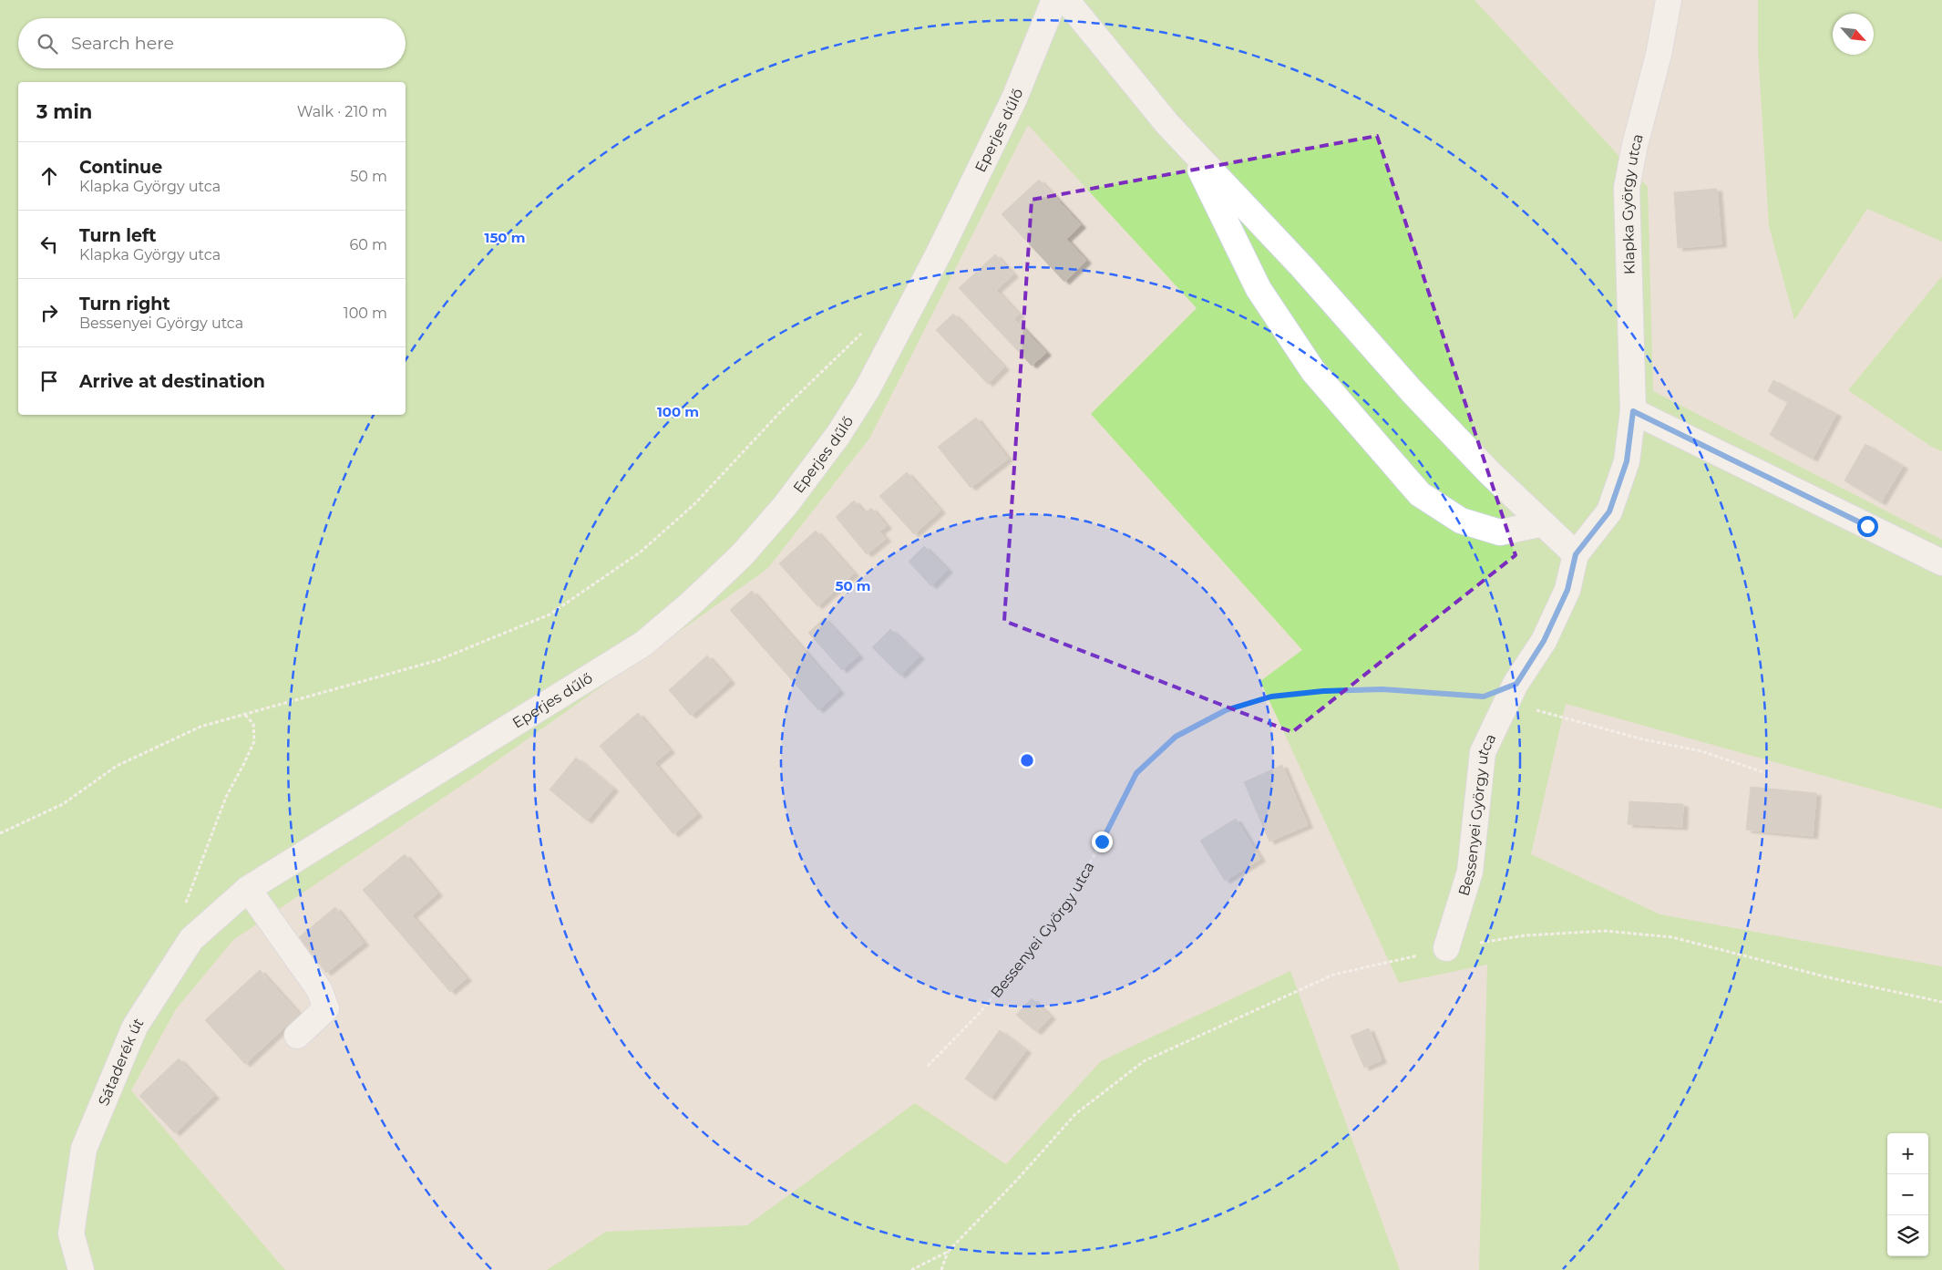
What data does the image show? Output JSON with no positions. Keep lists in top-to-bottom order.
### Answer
{
  "streets": {
    "street": [
      "Eperjes dűlő",
      "Klapka György utca",
      "Bessenyei György utca",
      "Sátaderék út"
    ]
  },
  "crossings": [
    ["Eperjes dűlő", "Sátaderék út"],
    ["Klapka György utca", "Bessenyei György utca"]
  ],
  "north": "bottom right",
  "page": {
    "search": "Search here",
    "heading": ["3 min", "Walk · 210 m"],
    "list": [
      ["Continue", "Klapka György utca", "50 m"],
      ["Turn left", "Klapka György utca", "60 m"],
      ["Turn right", "Bessenyei György utca", "100 m"],
      "Arrive at destination"
    ],
    "map_buttons": ["+", "−"]
  },
  "rings": ["150 m", "100 m", "50 m"]
}
